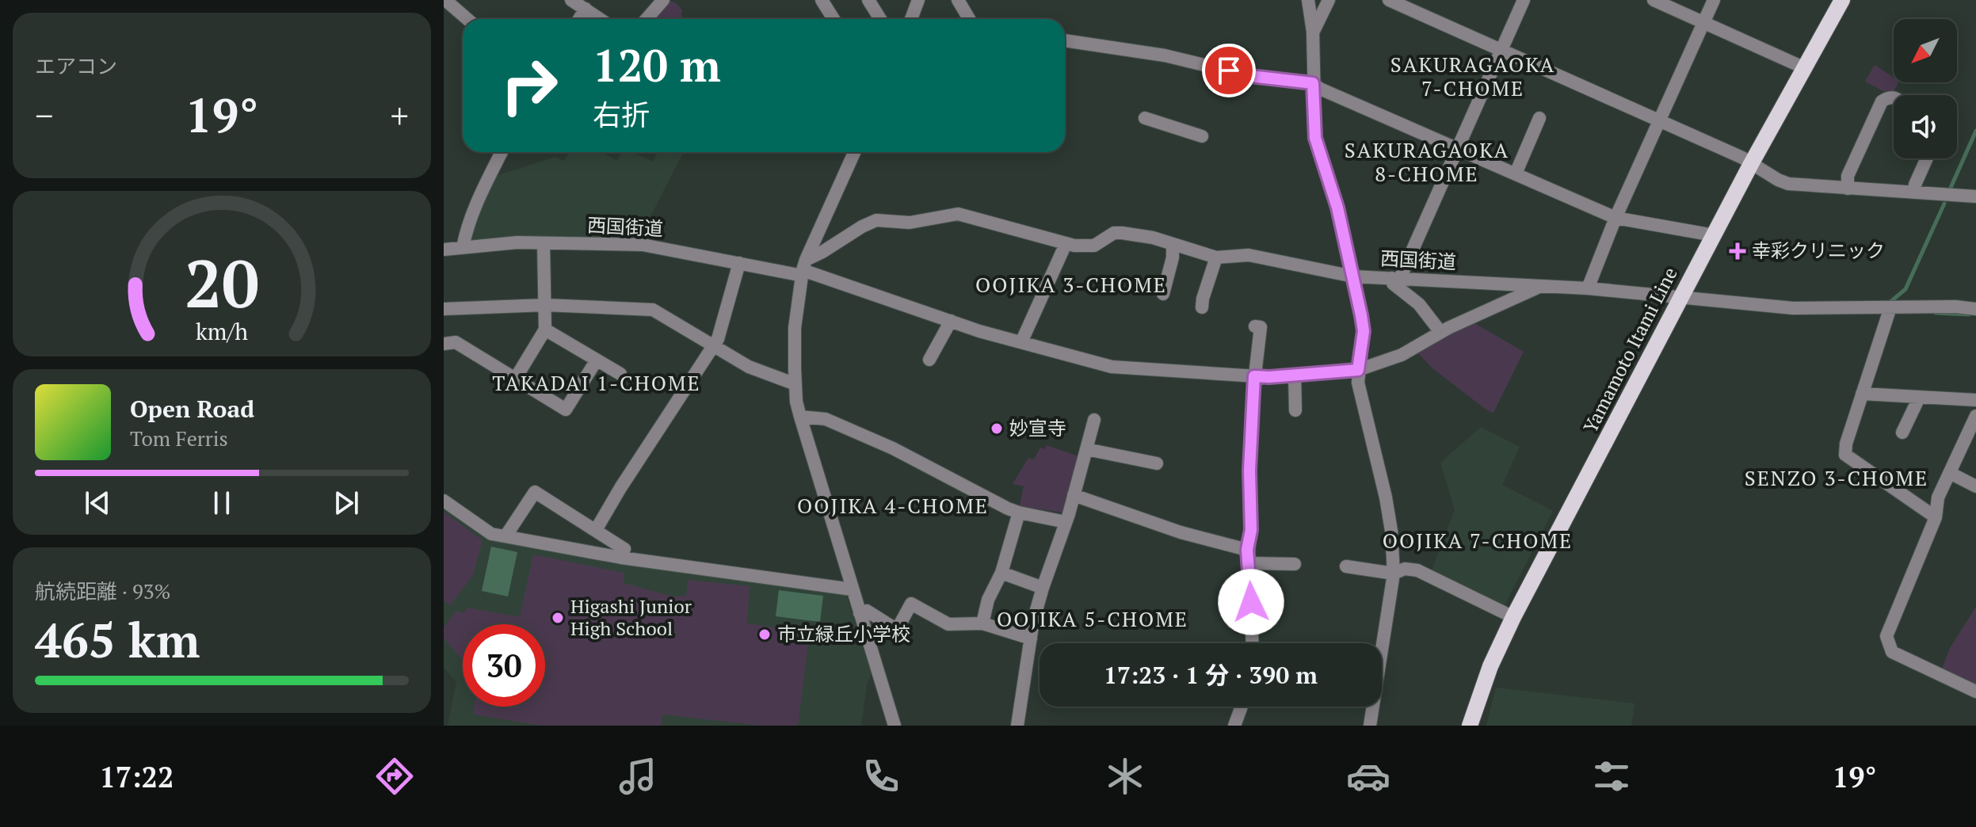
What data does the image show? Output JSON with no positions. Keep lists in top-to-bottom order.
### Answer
{
  "streets": {
    "main road": ["Yamamoto Itami Line"],
    "street": ["西国街道"]
  },
  "crossings": [
    ["西国街道", "Yamamoto Itami Line"]
  ],
  "districts": [
    "SAKURAGAOKA 7-CHOME",
    "SAKURAGAOKA 8-CHOME",
    "OOJIKA 3-CHOME",
    "TAKADAI 1-CHOME",
    "SENZO 3-CHOME",
    "OOJIKA 4-CHOME",
    "OOJIKA 7-CHOME",
    "OOJIKA 5-CHOME"
  ],
  "places": {
    "health": ["幸彩クリニック"],
    "other": ["妙宣寺", "Higashi Junior High School", "市立緑丘小学校"]
  },
  "north": "bottom left",
  "page": {
    "tile": [
      "エアコン",
      ["航続距離 · 93%", "465 km"]
    ],
    "turn": ["120 m", "右折"],
    "heat": ["−", "19°", "+"],
    "song": ["Open Road", "Tom Ferris"],
    "limit": "30",
    "trip": "17:23 · 1 分 · 390 m",
    "tabs": ["17:22", "19°"],
    "gauge": ["20", "km/h"]
  }
}
